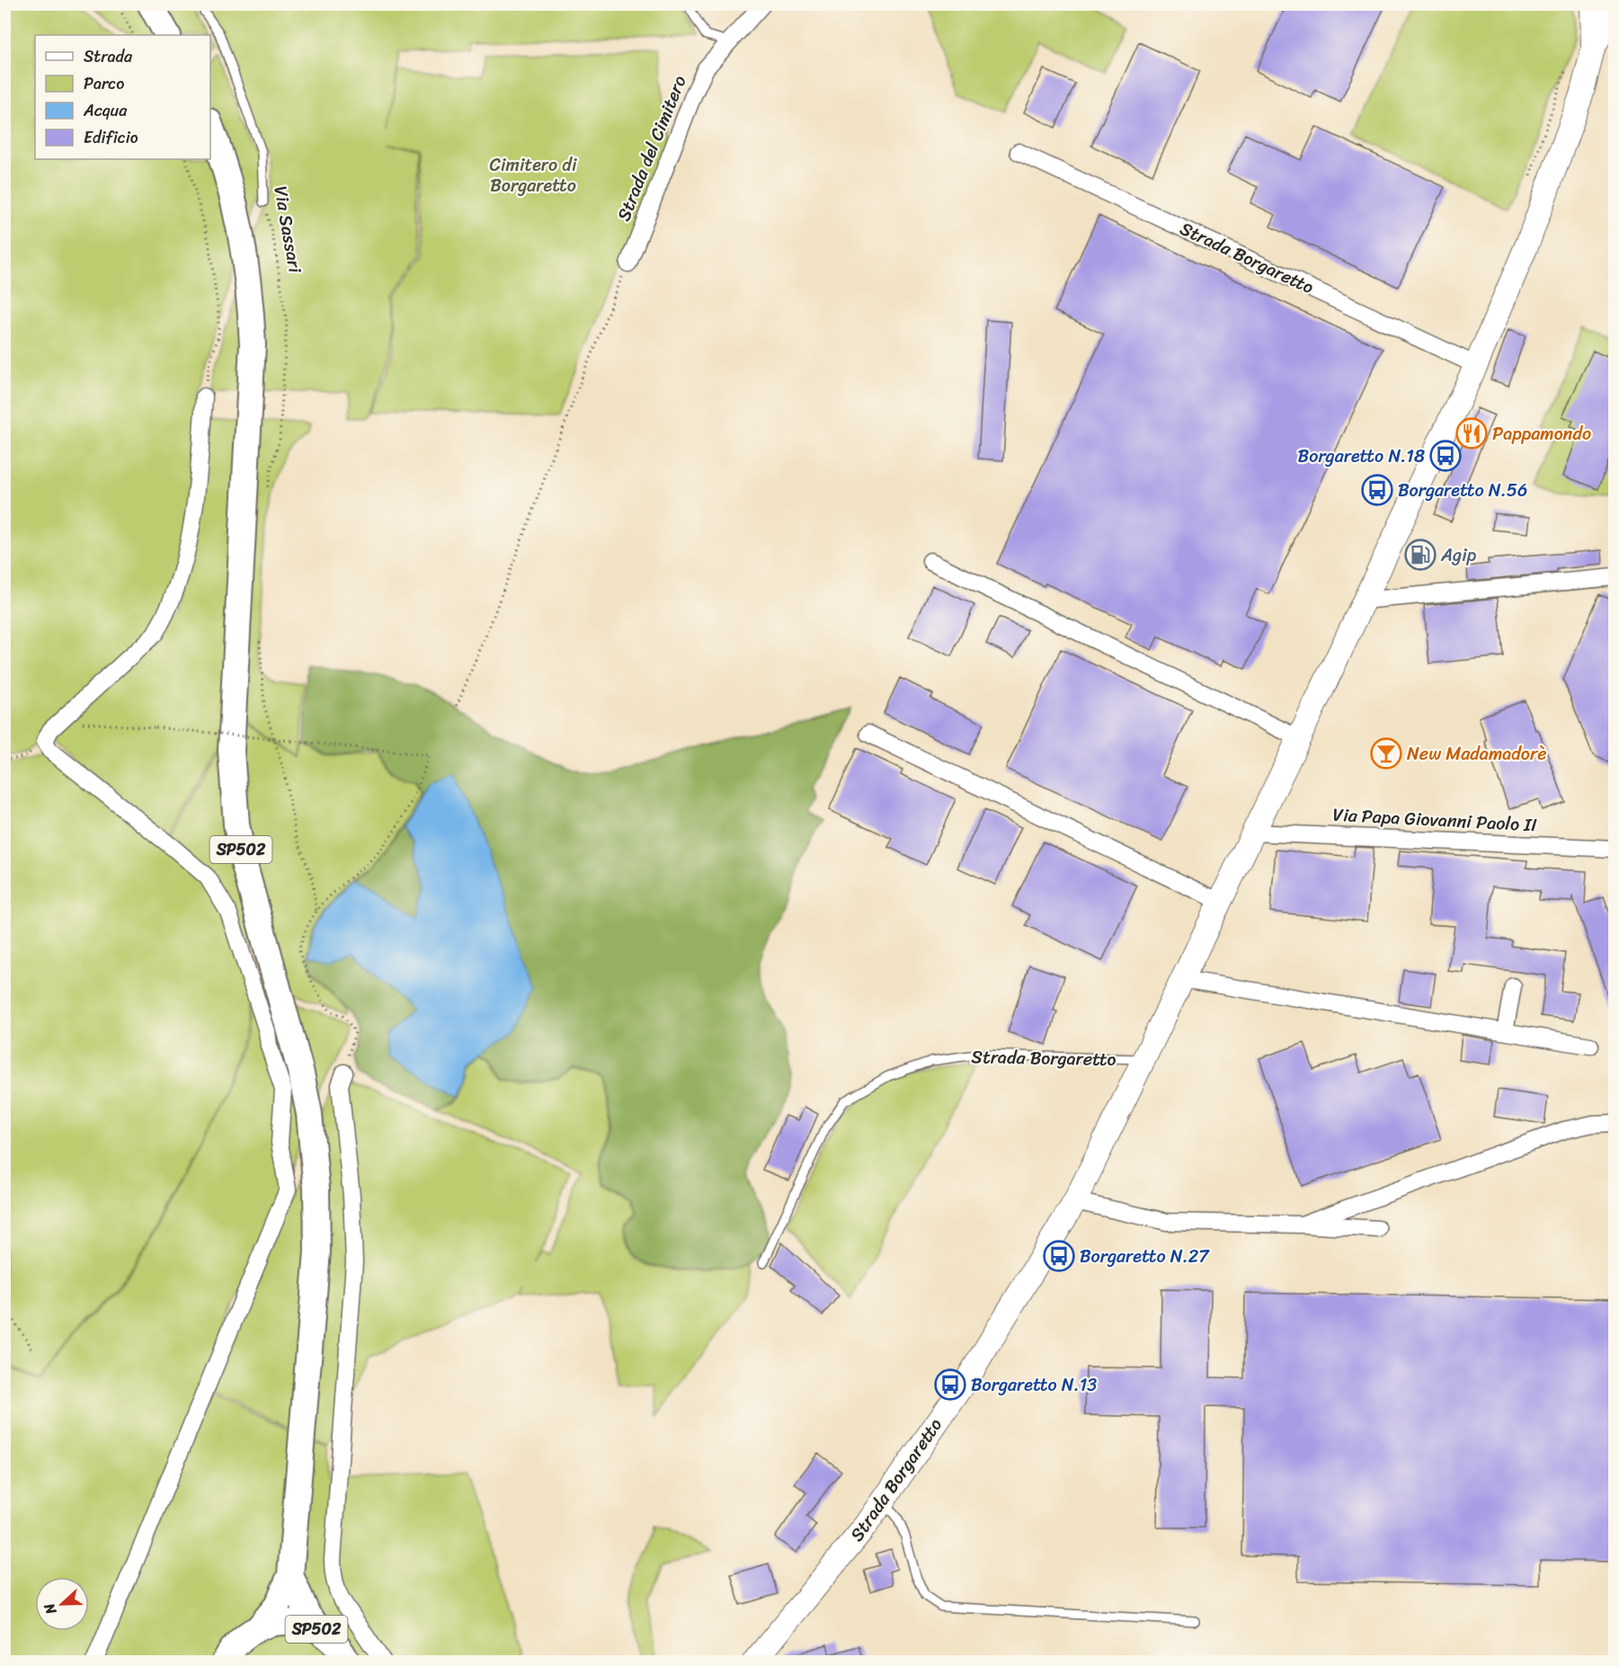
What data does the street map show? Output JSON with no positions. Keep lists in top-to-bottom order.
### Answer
{
  "streets": {
    "main road": ["SP502"],
    "street": ["Strada del Cimitero", "Strada Borgaretto", "Via Papa Giovanni Paolo II"],
    "lane": ["Via Sassari"]
  },
  "crossings": [
    ["Strada Borgaretto", "Via Papa Giovanni Paolo II"]
  ],
  "parks": ["Cimitero di Borgaretto"],
  "places": {
    "restaurant": ["Pappamondo"],
    "bus stop": [
      "Borgaretto N.18",
      "Borgaretto N.56",
      "Borgaretto N.27",
      "Borgaretto N.13"
    ],
    "fuel station": ["Agip"],
    "bar": ["New Madamadorè"]
  },
  "legend": [
    "Strada",
    "Parco",
    "Acqua",
    "Edificio"
  ],
  "north": "left"
}
